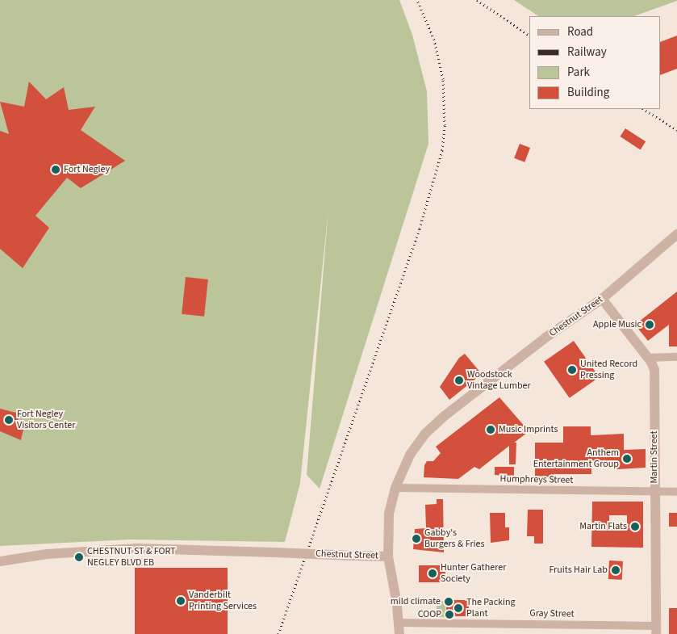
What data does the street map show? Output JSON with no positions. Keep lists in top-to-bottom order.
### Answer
{
  "streets": {
    "street": [
      "Chestnut Street",
      "Martin Street",
      "Humphreys Street",
      "Gray Street"
    ]
  },
  "crossings": [
    ["Chestnut Street", "Martin Street"],
    ["Chestnut Street", "Humphreys Street"],
    ["Martin Street", "Humphreys Street"],
    ["Martin Street", "Gray Street"]
  ],
  "places": [
    "Fort Negley",
    "Apple Music",
    "United Record Pressing",
    "Woodstock Vintage Lumber",
    "Fort Negley Visitors Center",
    "Music Imprints",
    "Anthem Entertainment Group",
    "Martin Flats",
    "Gabby's Burgers & Fries",
    "CHESTNUT ST & FORT NEGLEY BLVD EB",
    "Fruits Hair Lab",
    "Hunter Gatherer Society",
    "Vanderbilt Printing Services",
    "mild climate",
    "The Packing Plant",
    "COOP"
  ],
  "legend": [
    "Road",
    "Railway",
    "Park",
    "Building"
  ]
}
